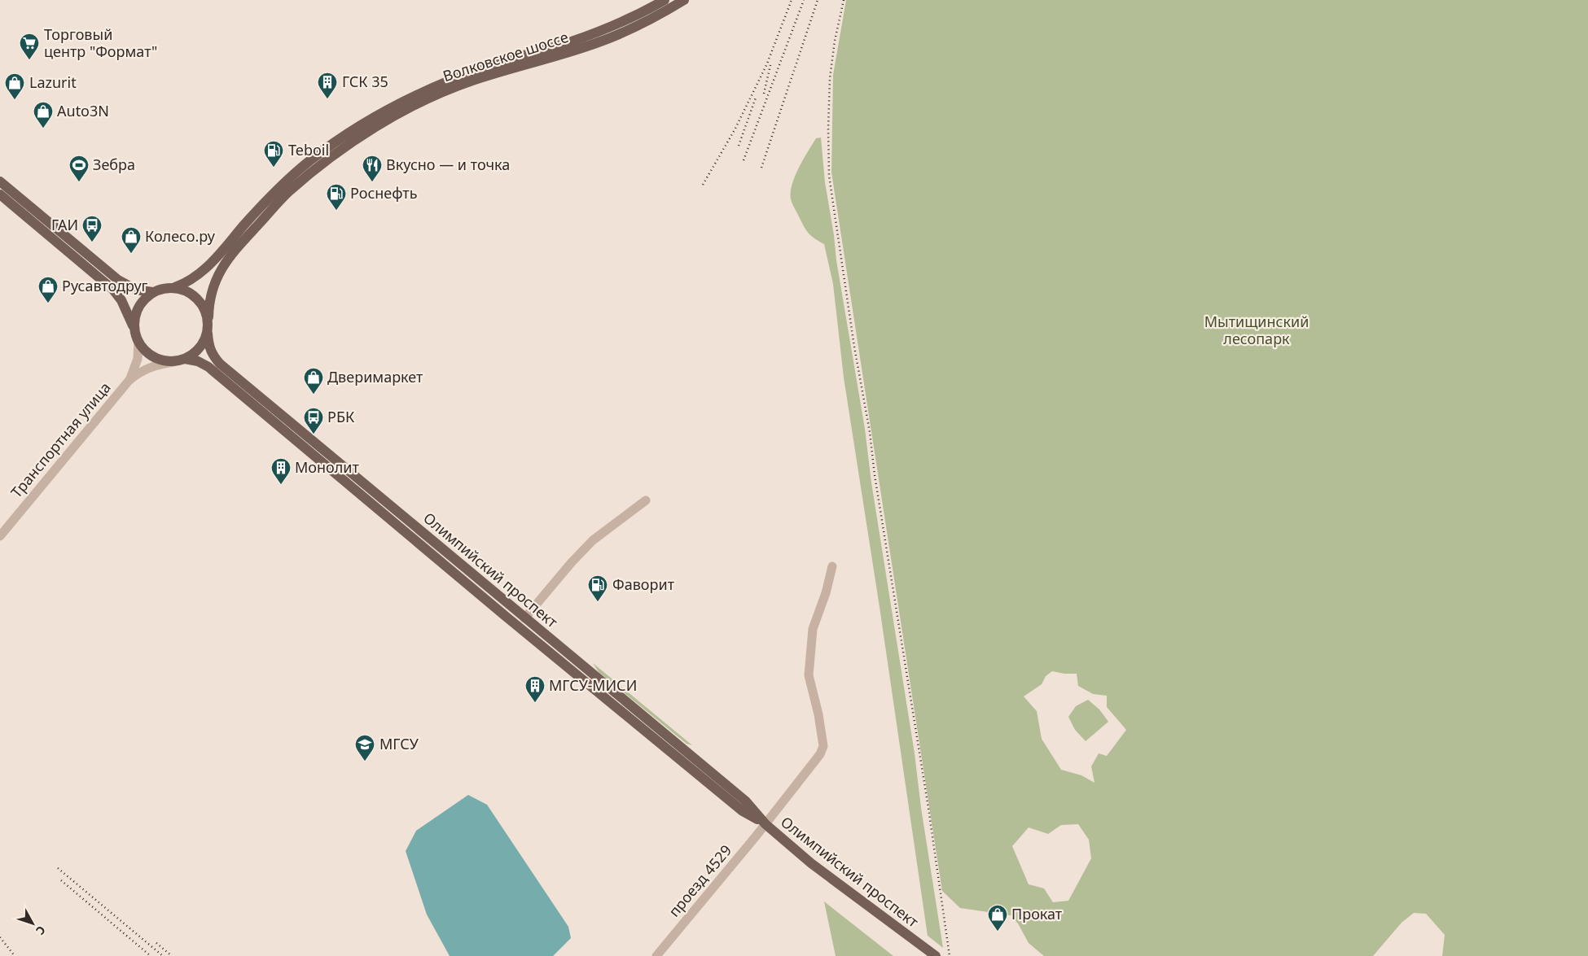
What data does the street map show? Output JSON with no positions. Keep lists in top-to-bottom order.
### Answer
{
  "streets": {
    "main road": ["Волковское шоссе", "Олимпийский проспект"],
    "street": ["Транспортная улица", "проезд 4529"]
  },
  "crossings": [
    ["Волковское шоссе", "Транспортная улица"],
    ["Волковское шоссе", "Олимпийский проспект"],
    ["Транспортная улица", "Олимпийский проспект"],
    ["Олимпийский проспект", "проезд 4529"]
  ],
  "parks": ["Мытищинский лесопарк"],
  "places": {
    "supermarket": ["Торговый центр \"Формат\""],
    "building": ["ГСК 35", "Монолит", "МГСУ-МИСИ"],
    "shop": [
      "Lazurit",
      "Auto3N",
      "Колесо.ру",
      "Русавтодруг",
      "Дверимаркет",
      "Прокат"
    ],
    "fuel station": ["Teboil", "Роснефть", "Фаворит"],
    "sports": ["Зебра"],
    "restaurant": ["Вкусно — и точка"],
    "bus stop": ["ГАИ", "РБК"],
    "school or university": ["МГСУ"]
  },
  "north": "bottom right"
}
